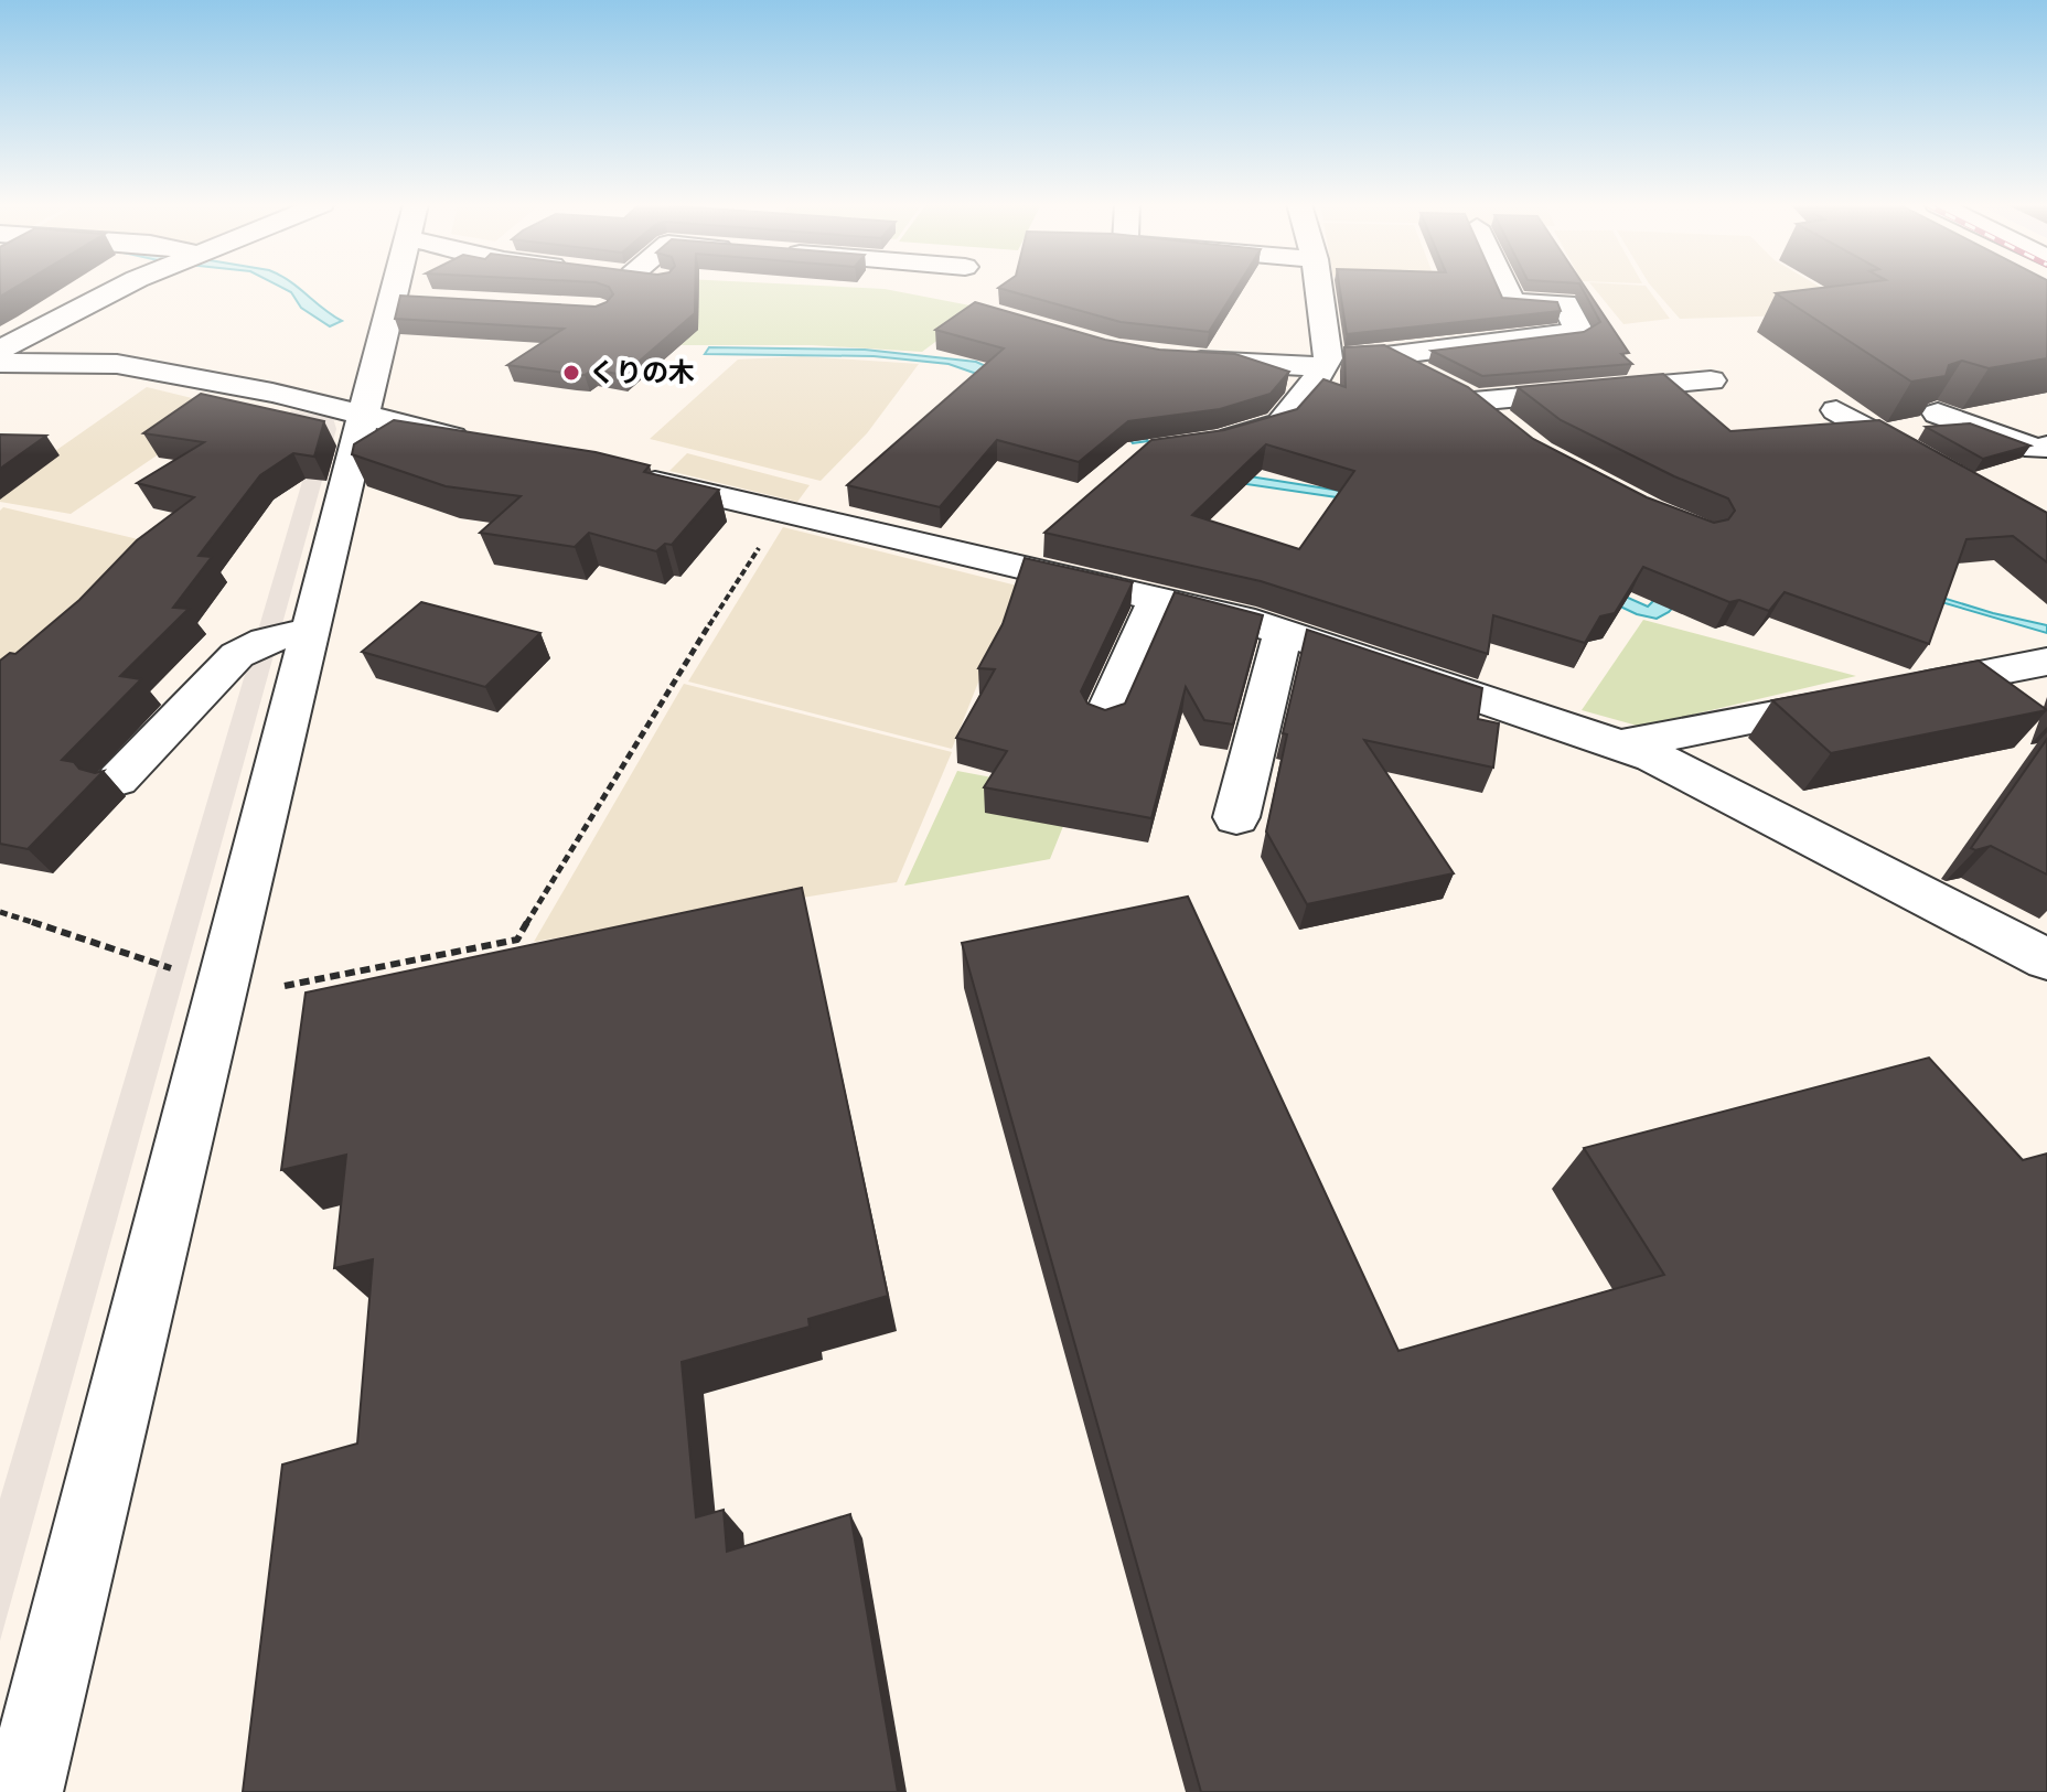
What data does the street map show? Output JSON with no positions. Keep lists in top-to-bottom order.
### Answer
{
  "places": ["くりの木"]
}
